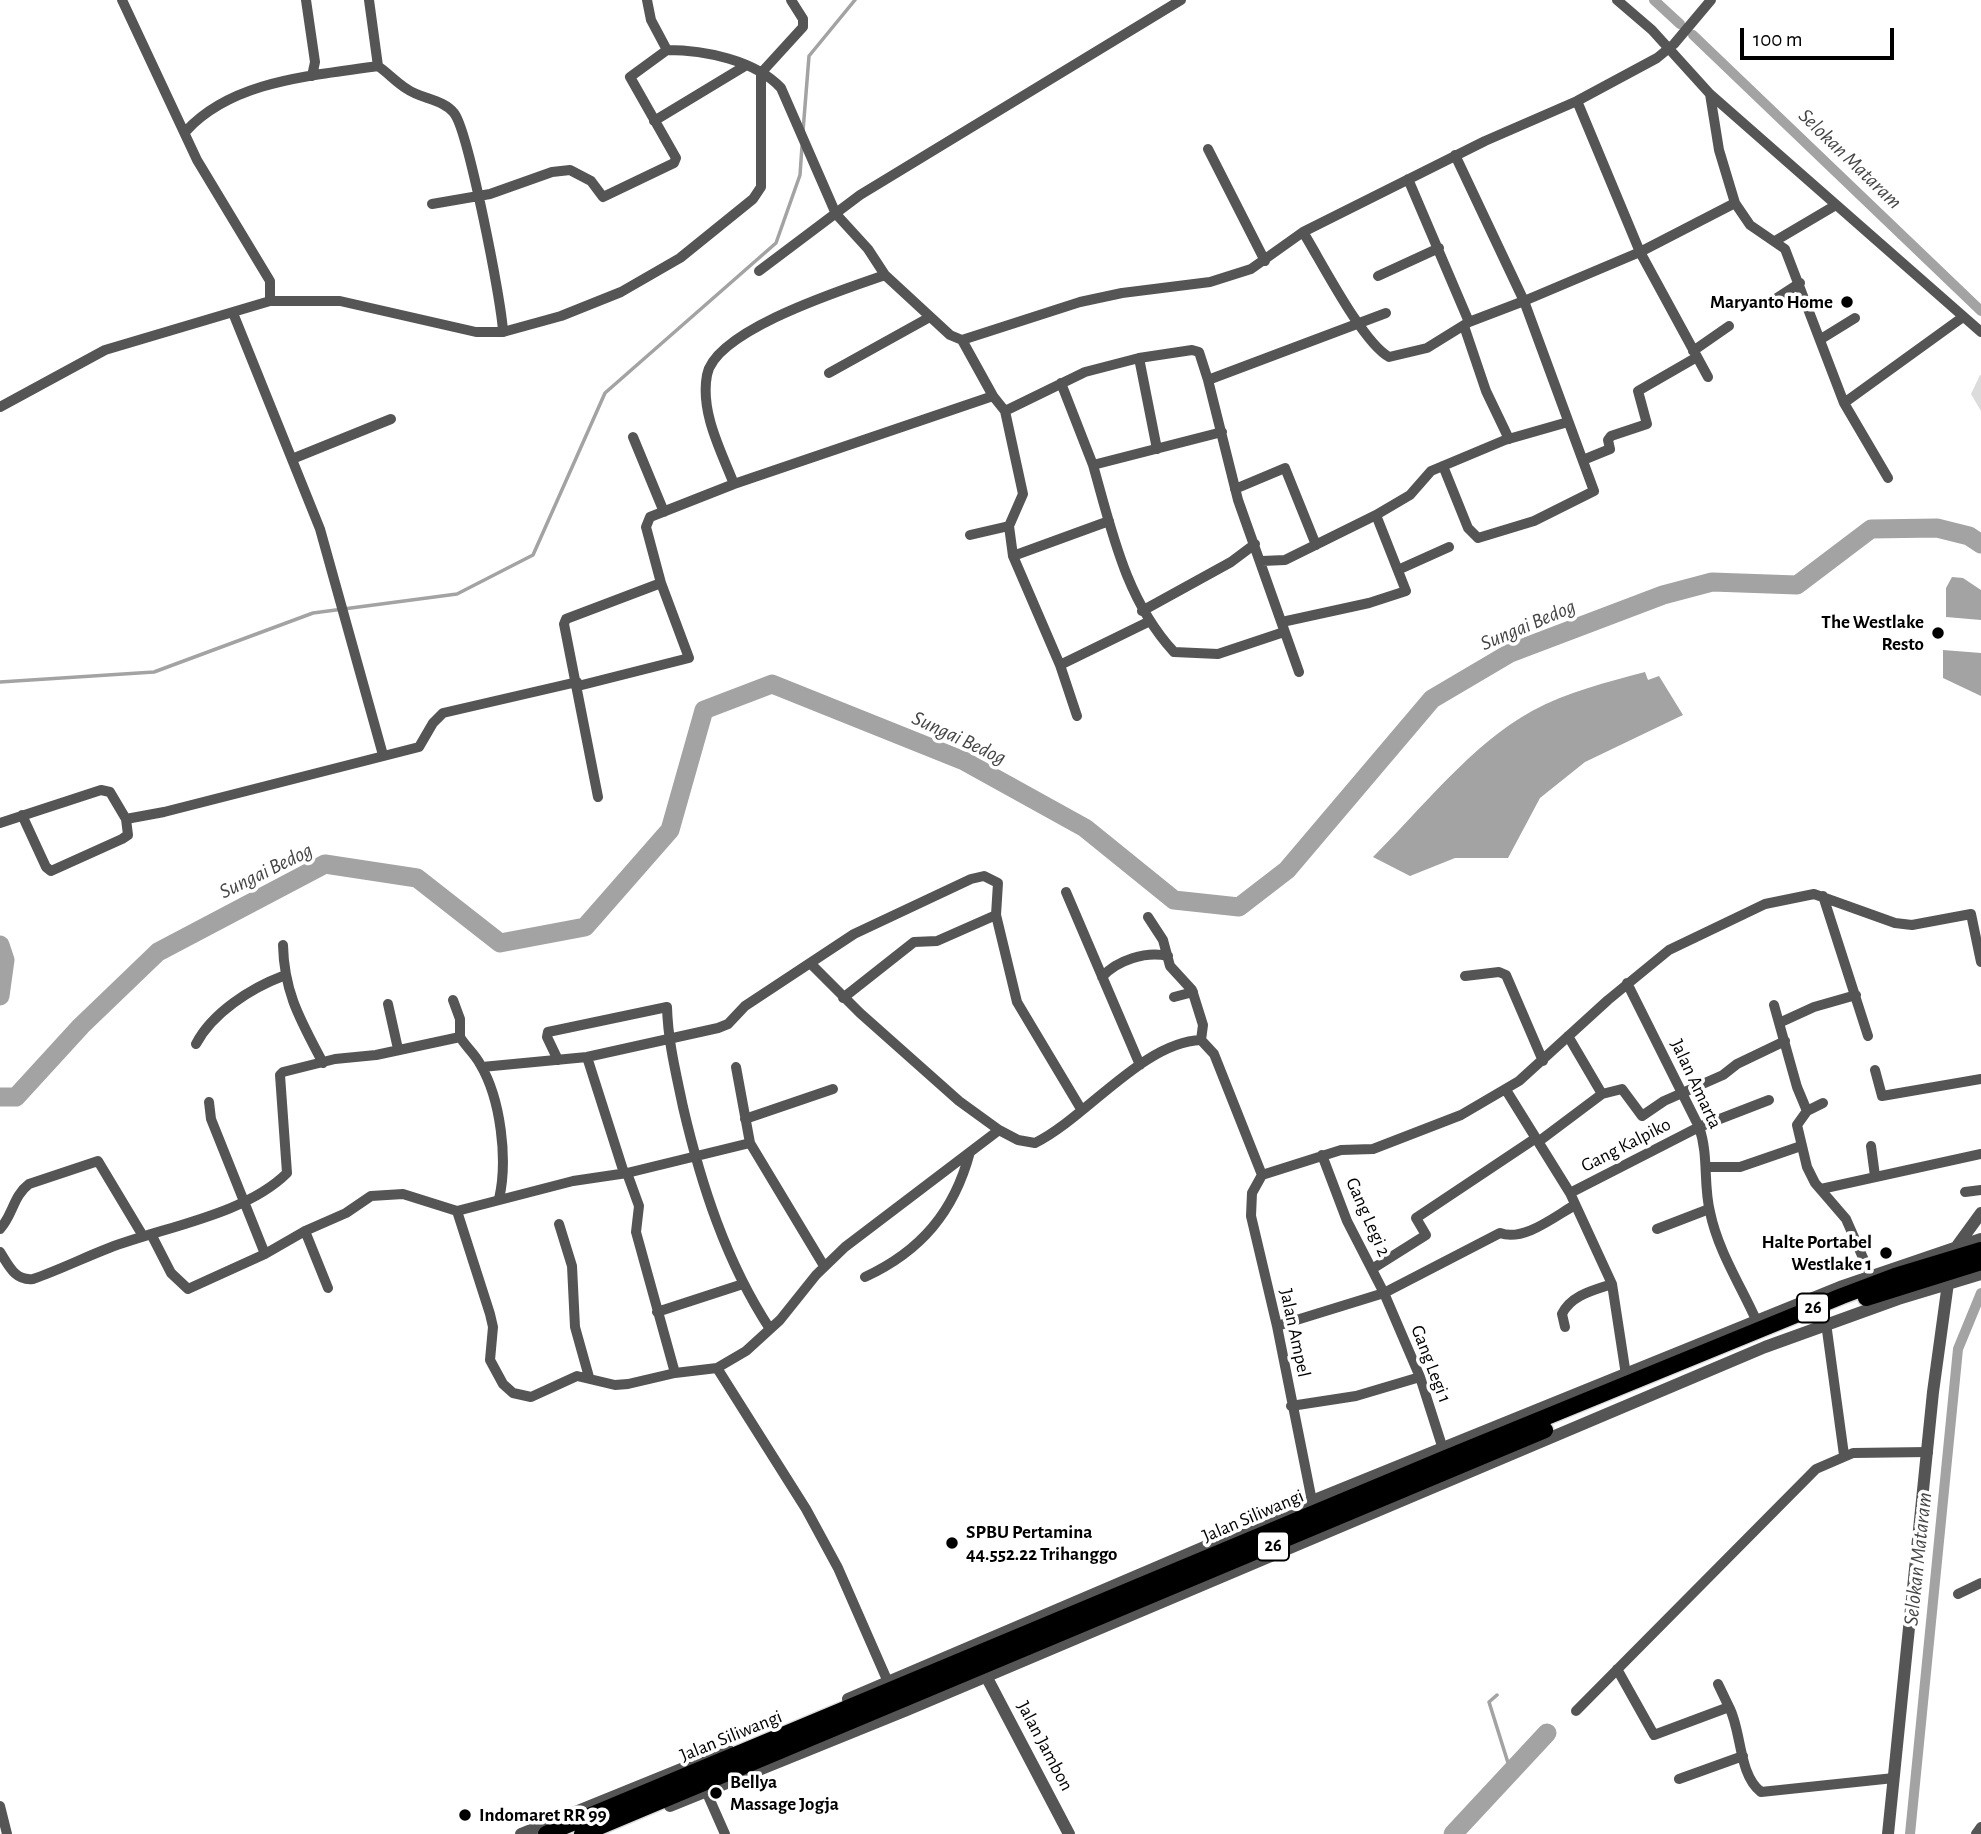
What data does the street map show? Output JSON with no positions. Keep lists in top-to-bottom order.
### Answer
{
  "streets": {
    "highway": ["26", "Jalan Siliwangi"],
    "street": [
      "Jalan Amarta",
      "Gang Kalpiko",
      "Gang Legi 2",
      "Jalan Ampel",
      "Gang Legi 1",
      "Jalan Jambon"
    ]
  },
  "crossings": [
    ["Jalan Amarta", "Gang Kalpiko"],
    ["Gang Legi 2", "Gang Legi 1"],
    ["Gang Legi 1", "Jalan Siliwangi"]
  ],
  "water": ["Selokan Mataram", "Sungai Bedog"],
  "places": [
    "Maryanto Home",
    "The Westlake Resto",
    "Halte Portabel Westlake 1",
    "SPBU Pertamina 44.552.22 Trihanggo",
    "Bellya Massage Jogja",
    "Indomaret RR 99"
  ],
  "scale_bar": "100 m"
}
